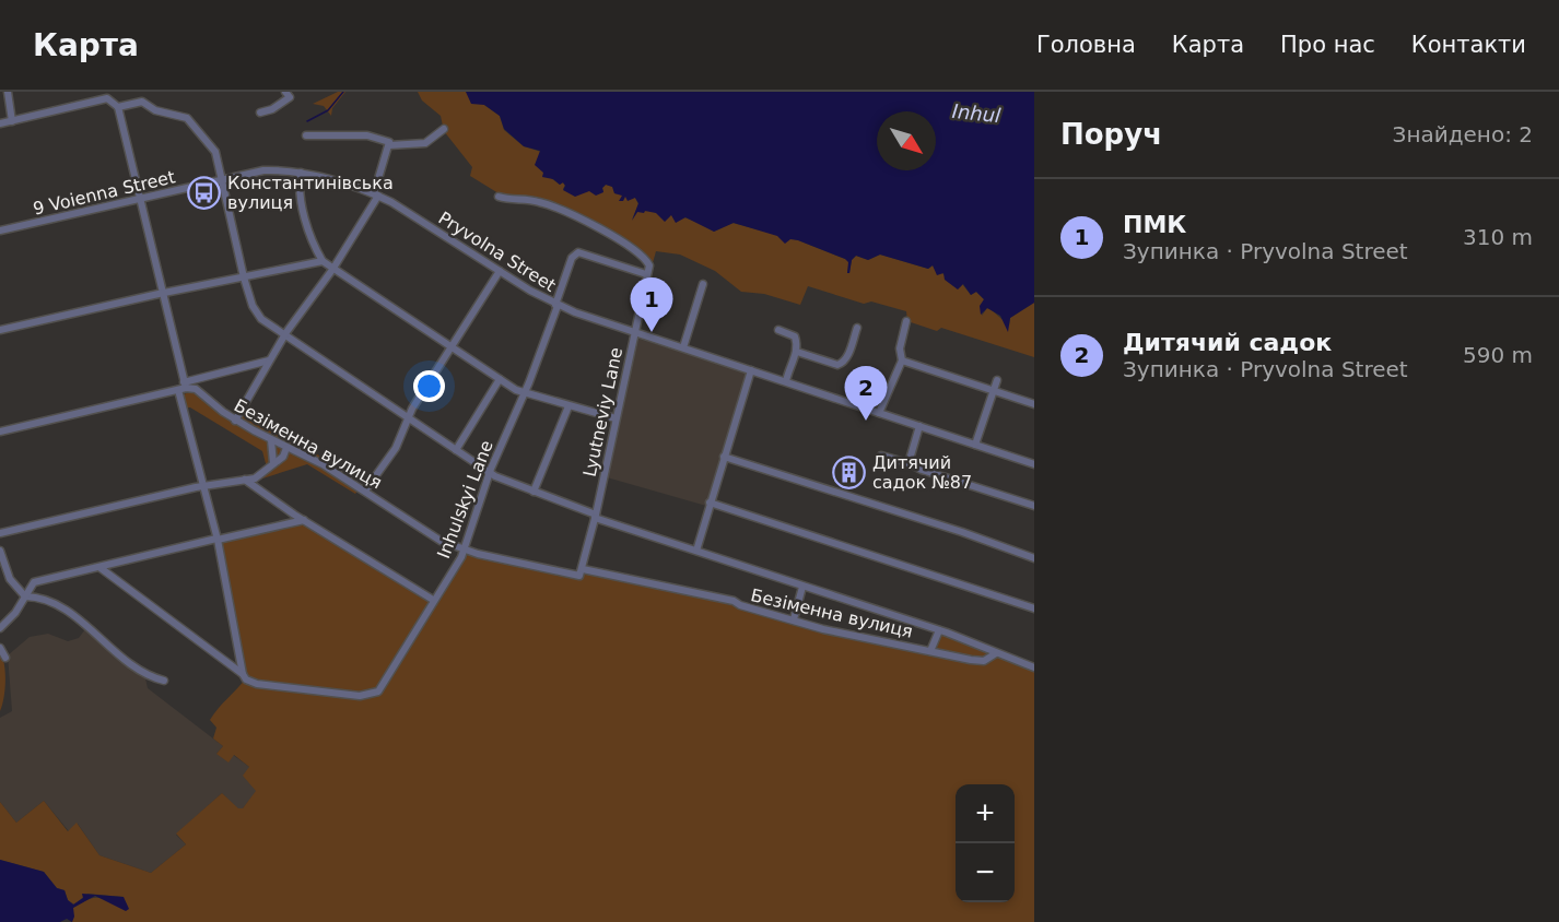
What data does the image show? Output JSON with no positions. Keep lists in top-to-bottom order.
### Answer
{
  "streets": {
    "street": [
      "9 Voienna Street",
      "Pryvolna Street",
      "Lyutneviy Lane",
      "Безіменна вулиця",
      "Inhulskyi Lane"
    ]
  },
  "crossings": [
    ["9 Voienna Street", "Pryvolna Street"],
    ["Pryvolna Street", "Lyutneviy Lane"],
    ["Pryvolna Street", "Inhulskyi Lane"],
    ["Lyutneviy Lane", "Безіменна вулиця"],
    ["Lyutneviy Lane", "Inhulskyi Lane"],
    ["Безіменна вулиця", "Inhulskyi Lane"]
  ],
  "water": ["Inhul"],
  "places": {
    "bus stop": ["Константинівська вулиця"],
    "building": ["Дитячий садок №87"]
  },
  "north": "bottom right",
  "page": {
    "header": "Карта",
    "nav": [
      "Головна",
      "Карта",
      "Про нас",
      "Контакти"
    ],
    "heading": ["Поруч", "Знайдено: 2"],
    "list": [
      {
        "mark": "1",
        "name": "ПМК",
        "note": "Зупинка · Pryvolna Street",
        "value": "310 m"
      },
      {
        "mark": "2",
        "name": "Дитячий садок",
        "note": "Зупинка · Pryvolna Street",
        "value": "590 m"
      }
    ],
    "pins": ["1", "2"],
    "map_buttons": ["+", "−"]
  }
}
